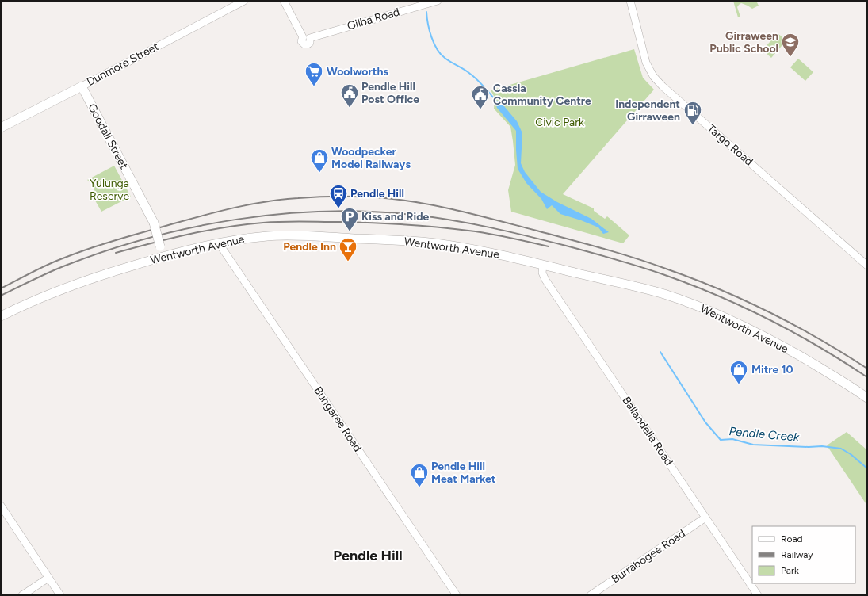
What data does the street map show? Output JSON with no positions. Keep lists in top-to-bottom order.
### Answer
{
  "streets": {
    "main road": ["Dunmore Street", "Goodall Street", "Wentworth Avenue"],
    "street": [
      "Gilba Road",
      "Targo Road",
      "Bungaree Road",
      "Ballandella Road",
      "Burrabogee Road"
    ]
  },
  "crossings": [
    ["Dunmore Street", "Goodall Street"],
    ["Goodall Street", "Wentworth Avenue"],
    ["Wentworth Avenue", "Bungaree Road"],
    ["Wentworth Avenue", "Ballandella Road"],
    ["Ballandella Road", "Burrabogee Road"]
  ],
  "districts": ["Pendle Hill"],
  "water": ["Pendle Creek"],
  "parks": ["Civic Park", "Yulunga Reserve"],
  "places": {
    "school or university": ["Girraween Public School"],
    "supermarket": ["Woolworths"],
    "public building": ["Pendle Hill Post Office", "Cassia Community Centre"],
    "fuel station": ["Independent Girraween"],
    "shop": ["Woodpecker Model Railways", "Mitre 10", "Pendle Hill Meat Market"],
    "station": ["Pendle Hill"],
    "parking": ["Kiss and Ride"],
    "bar": ["Pendle Inn"]
  },
  "legend": ["Road", "Railway", "Park"]
}
